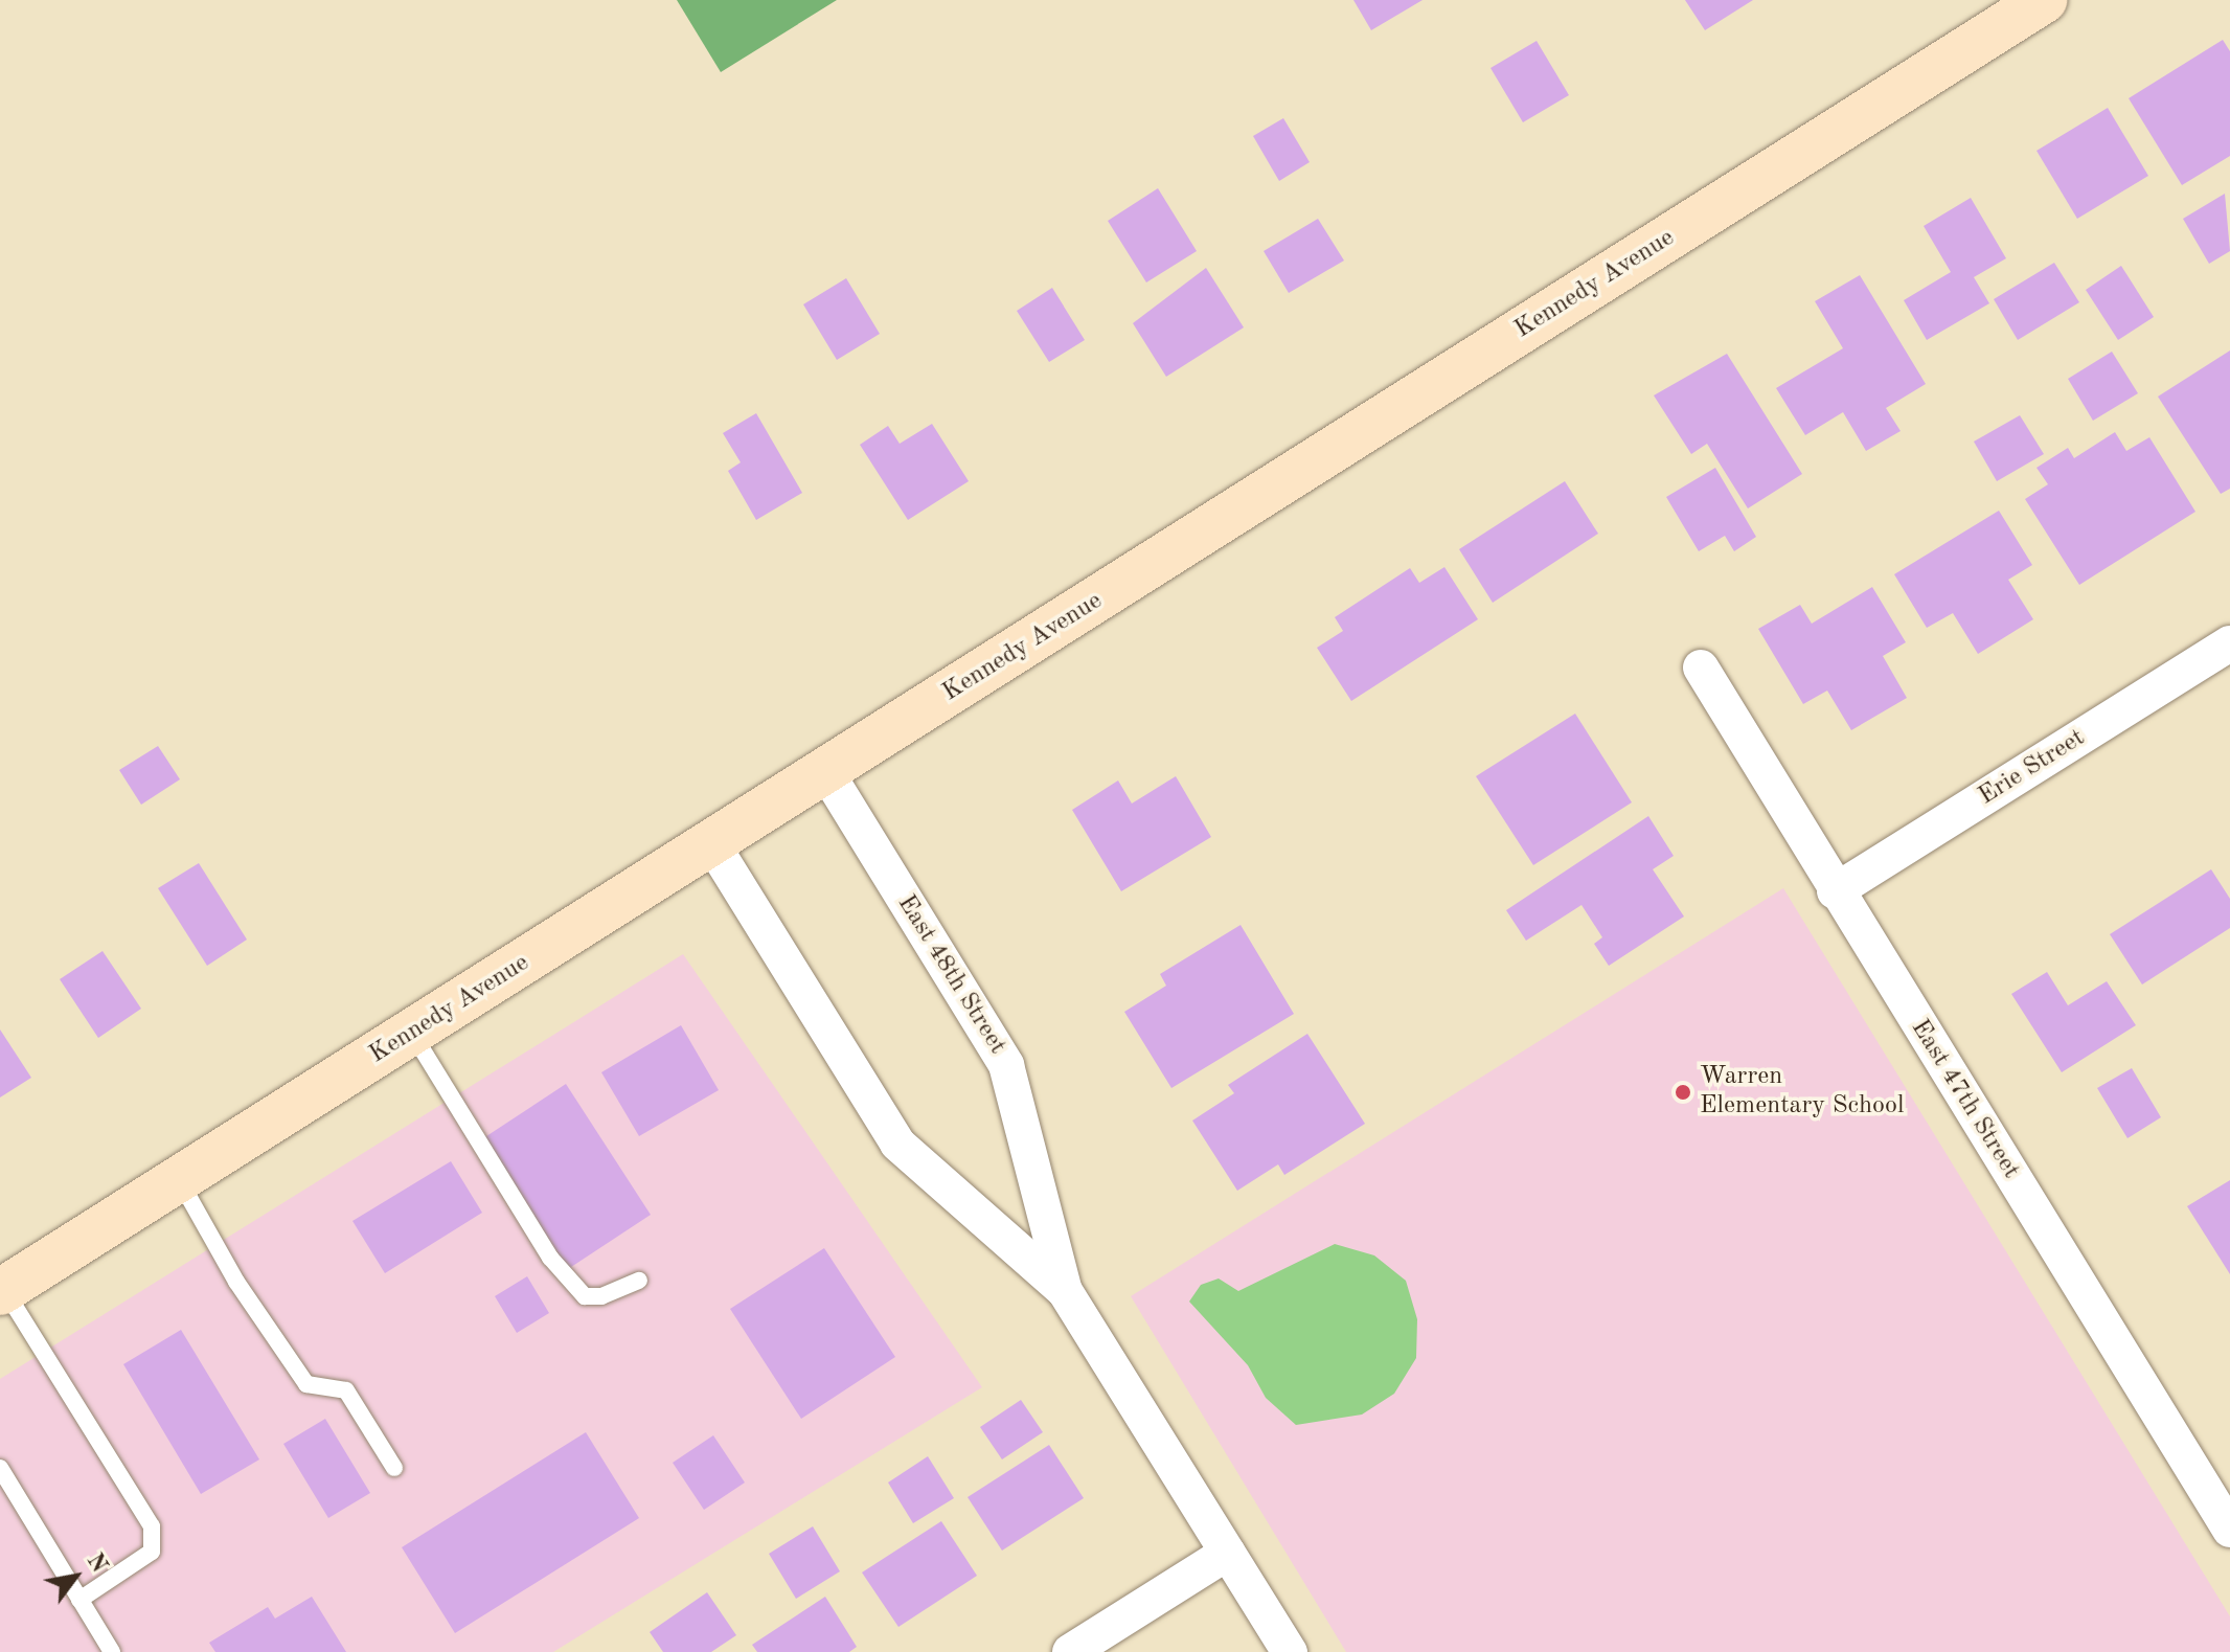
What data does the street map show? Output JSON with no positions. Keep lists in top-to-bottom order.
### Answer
{
  "streets": {
    "street": [
      "Kennedy Avenue",
      "Erie Street",
      "East 48th Street",
      "East 47th Street"
    ]
  },
  "crossings": [
    ["Kennedy Avenue", "East 48th Street"],
    ["Erie Street", "East 47th Street"]
  ],
  "places": ["Warren Elementary School"],
  "north": "top right"
}
